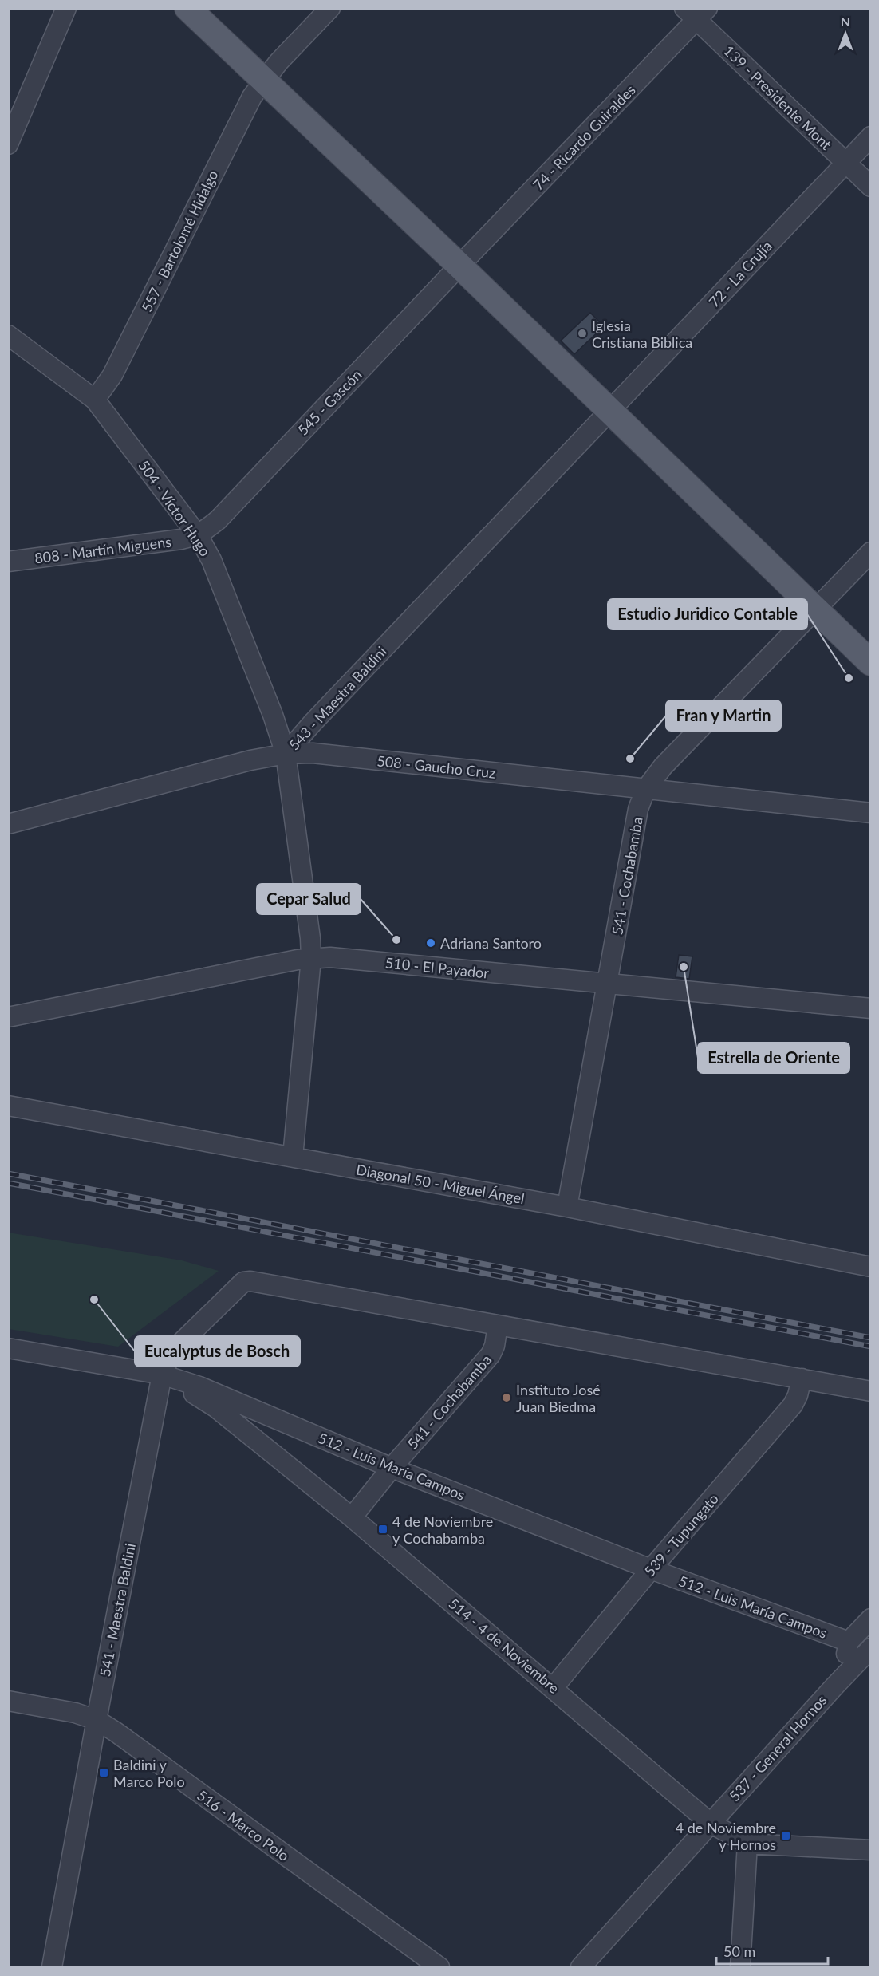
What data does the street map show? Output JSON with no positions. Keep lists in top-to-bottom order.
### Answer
{
  "streets": {
    "street": [
      "139 - Presidente Mont",
      "74 - Ricardo Guiraldes",
      "557 - Bartolomé Hidalgo",
      "72 - La Crujía",
      "545 - Gascón",
      "504 - Víctor Hugo",
      "808 - Martín Miguens",
      "543 - Maestra Baldini",
      "508 - Gaucho Cruz",
      "541 - Cochabamba",
      "510 - El Payador",
      "Diagonal 50 - Miguel Ángel",
      "512 - Luis María Campos",
      "539 - Tupungato",
      "541 - Maestra Baldini",
      "514 - 4 de Noviembre",
      "537 - General Hornos",
      "516 - Marco Polo"
    ]
  },
  "crossings": [
    ["139 - Presidente Mont", "74 - Ricardo Guiraldes"],
    ["139 - Presidente Mont", "72 - La Crujía"],
    ["74 - Ricardo Guiraldes", "545 - Gascón"],
    ["557 - Bartolomé Hidalgo", "504 - Víctor Hugo"],
    ["72 - La Crujía", "543 - Maestra Baldini"],
    ["545 - Gascón", "504 - Víctor Hugo"],
    ["545 - Gascón", "808 - Martín Miguens"],
    ["504 - Víctor Hugo", "808 - Martín Miguens"],
    ["504 - Víctor Hugo", "543 - Maestra Baldini"],
    ["504 - Víctor Hugo", "508 - Gaucho Cruz"],
    ["543 - Maestra Baldini", "508 - Gaucho Cruz"],
    ["543 - Maestra Baldini", "510 - El Payador"],
    ["543 - Maestra Baldini", "Diagonal 50 - Miguel Ángel"],
    ["508 - Gaucho Cruz", "541 - Cochabamba"],
    ["541 - Cochabamba", "510 - El Payador"],
    ["541 - Cochabamba", "Diagonal 50 - Miguel Ángel"],
    ["541 - Cochabamba", "512 - Luis María Campos"],
    ["541 - Cochabamba", "541 - Maestra Baldini"],
    ["541 - Cochabamba", "514 - 4 de Noviembre"],
    ["512 - Luis María Campos", "539 - Tupungato"],
    ["512 - Luis María Campos", "541 - Maestra Baldini"],
    ["512 - Luis María Campos", "514 - 4 de Noviembre"],
    ["539 - Tupungato", "514 - 4 de Noviembre"],
    ["541 - Maestra Baldini", "514 - 4 de Noviembre"],
    ["541 - Maestra Baldini", "516 - Marco Polo"],
    ["514 - 4 de Noviembre", "537 - General Hornos"]
  ],
  "places": {
    "other": [
      "Iglesia Cristiana Biblica",
      "Estudio Juridico Contable",
      "Fran y Martin",
      "Cepar Salud",
      "Adriana Santoro",
      "Estrella de Oriente",
      "Eucalyptus de Bosch",
      "Instituto José Juan Biedma"
    ],
    "transit": ["4 de Noviembre y Cochabamba", "Baldini y Marco Polo", "4 de Noviembre y Hornos"]
  },
  "scale_bar": "50 m",
  "north": "top"
}
